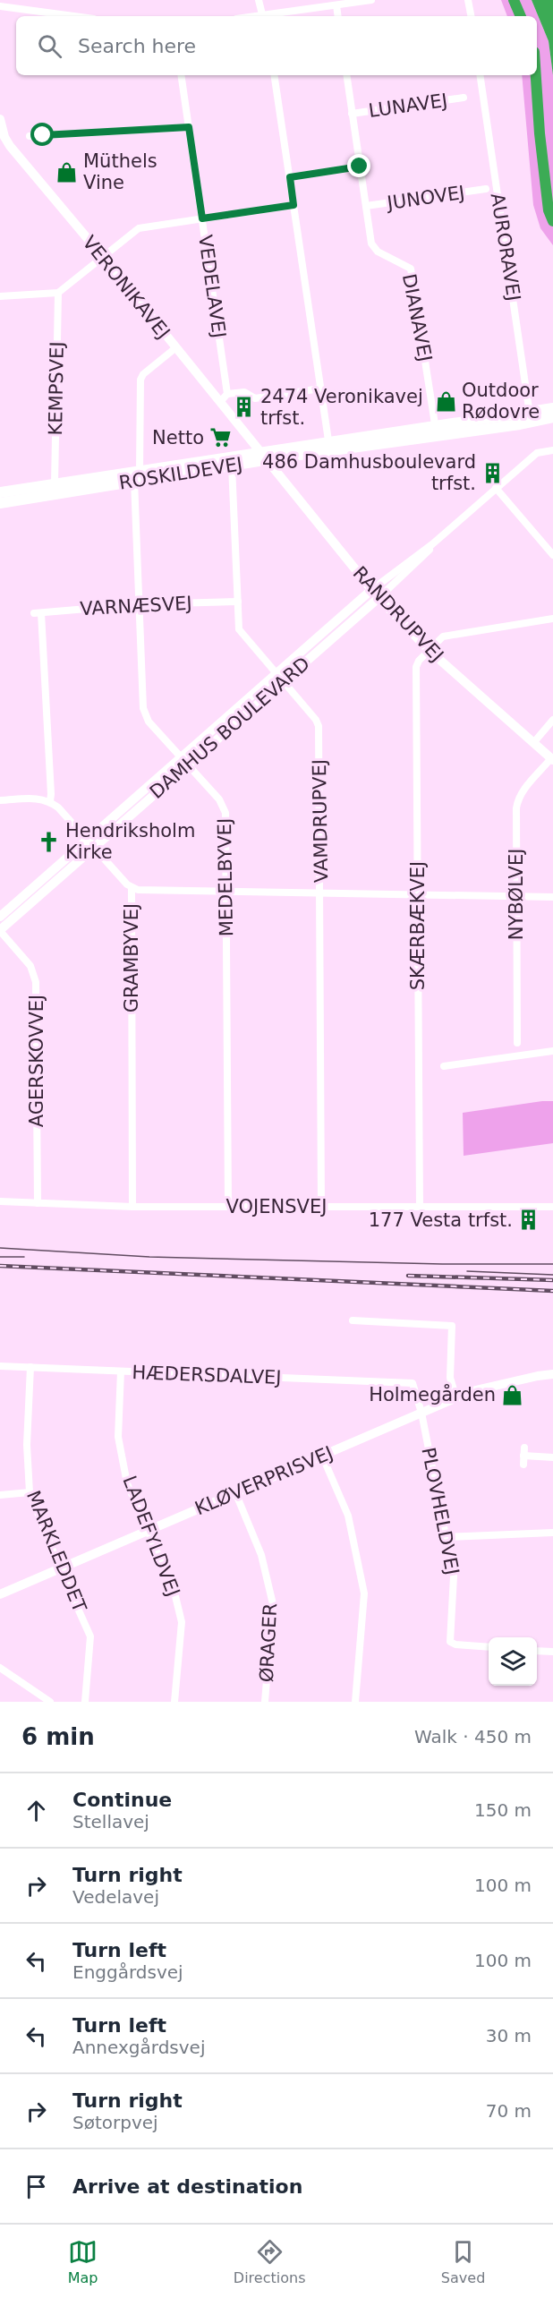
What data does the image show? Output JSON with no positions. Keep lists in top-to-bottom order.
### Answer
{
  "streets": {
    "main road": ["ROSKILDEVEJ"],
    "street": [
      "LUNAVEJ",
      "JUNOVEJ",
      "AURORAVEJ",
      "VEDELAVEJ",
      "VERONIKAVEJ",
      "DIANAVEJ",
      "KEMPSVEJ",
      "VARNÆSVEJ",
      "RANDRUPVEJ",
      "DAMHUS BOULEVARD",
      "VAMDRUPVEJ",
      "MEDELBYVEJ",
      "NYBØLVEJ",
      "SKÆRBÆKVEJ",
      "GRAMBYVEJ",
      "AGERSKOVVEJ",
      "VOJENSVEJ",
      "HÆDERSDALVEJ",
      "KLØVERPRISVEJ",
      "PLOVHELDVEJ",
      "LADEFYLDVEJ",
      "MARKLEDDET",
      "ØRAGER"
    ]
  },
  "crossings": [
    ["LUNAVEJ", "DIANAVEJ"],
    ["JUNOVEJ", "DIANAVEJ"],
    ["AURORAVEJ", "ROSKILDEVEJ"],
    ["VERONIKAVEJ", "ROSKILDEVEJ"],
    ["VERONIKAVEJ", "RANDRUPVEJ"],
    ["VERONIKAVEJ", "MEDELBYVEJ"],
    ["DIANAVEJ", "ROSKILDEVEJ"],
    ["KEMPSVEJ", "ROSKILDEVEJ"],
    ["ROSKILDEVEJ", "RANDRUPVEJ"],
    ["ROSKILDEVEJ", "VAMDRUPVEJ"],
    ["ROSKILDEVEJ", "MEDELBYVEJ"],
    ["VARNÆSVEJ", "VAMDRUPVEJ"],
    ["VARNÆSVEJ", "MEDELBYVEJ"],
    ["VARNÆSVEJ", "GRAMBYVEJ"],
    ["RANDRUPVEJ", "DAMHUS BOULEVARD"],
    ["RANDRUPVEJ", "NYBØLVEJ"],
    ["RANDRUPVEJ", "SKÆRBÆKVEJ"],
    ["DAMHUS BOULEVARD", "VAMDRUPVEJ"],
    ["DAMHUS BOULEVARD", "MEDELBYVEJ"],
    ["DAMHUS BOULEVARD", "GRAMBYVEJ"],
    ["DAMHUS BOULEVARD", "AGERSKOVVEJ"],
    ["VAMDRUPVEJ", "VOJENSVEJ"],
    ["MEDELBYVEJ", "VOJENSVEJ"],
    ["SKÆRBÆKVEJ", "VOJENSVEJ"],
    ["GRAMBYVEJ", "VOJENSVEJ"],
    ["AGERSKOVVEJ", "VOJENSVEJ"],
    ["HÆDERSDALVEJ", "PLOVHELDVEJ"],
    ["HÆDERSDALVEJ", "LADEFYLDVEJ"],
    ["HÆDERSDALVEJ", "MARKLEDDET"],
    ["KLØVERPRISVEJ", "PLOVHELDVEJ"],
    ["KLØVERPRISVEJ", "LADEFYLDVEJ"],
    ["KLØVERPRISVEJ", "MARKLEDDET"],
    ["KLØVERPRISVEJ", "ØRAGER"]
  ],
  "places": {
    "shop": ["Müthels Vine", "Outdoor Rødovre", "Holmegården"],
    "building": ["2474 Veronikavej trfst.", "486 Damhusboulevard trfst.", "177 Vesta trfst."],
    "supermarket": ["Netto"],
    "church": ["Hendriksholm Kirke"]
  },
  "page": {
    "search": "Search here",
    "heading": ["6 min", "Walk · 450 m"],
    "list": [
      ["Continue", "Stellavej", "150 m"],
      ["Turn right", "Vedelavej", "100 m"],
      ["Turn left", "Enggårdsvej", "100 m"],
      ["Turn left", "Annexgårdsvej", "30 m"],
      ["Turn right", "Søtorpvej", "70 m"],
      "Arrive at destination"
    ],
    "nav": ["Map", "Directions", "Saved"]
  }
}
